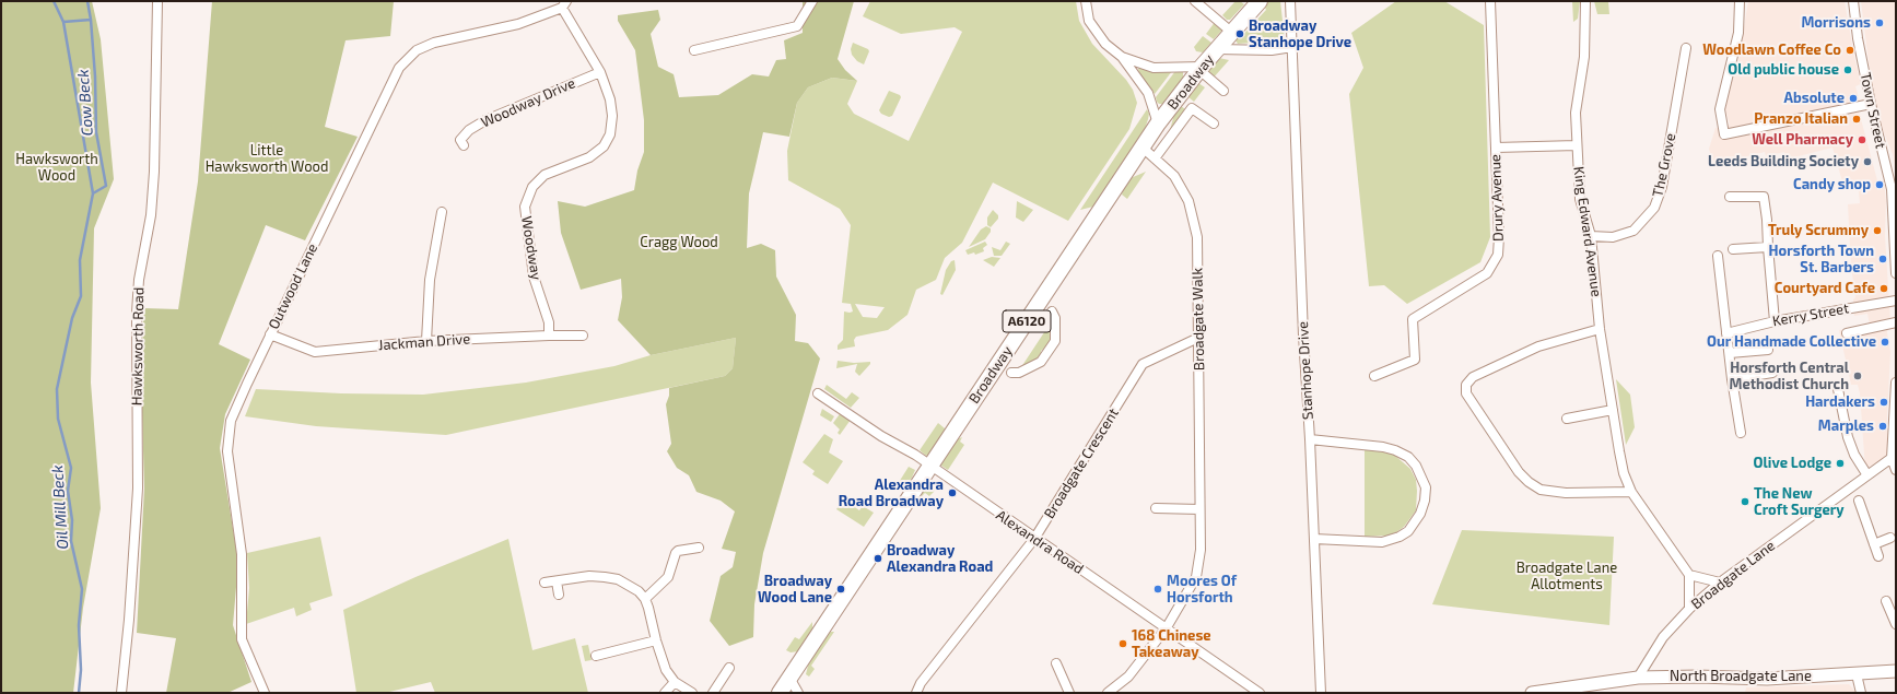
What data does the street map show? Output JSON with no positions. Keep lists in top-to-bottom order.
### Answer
{
  "streets": {
    "highway": ["Broadway", "A6120"],
    "street": [
      "Woodway Drive",
      "Town Street",
      "The Grove",
      "Drury Avenue",
      "King Edward Avenue",
      "Woodway",
      "Outwood Lane",
      "Kerry Street",
      "Broadgate Walk",
      "Jackman Drive",
      "Hawksworth Road",
      "Stanhope Drive",
      "Broadgate Crescent",
      "Alexandra Road",
      "Broadgate Lane",
      "North Broadgate Lane"
    ]
  },
  "crossings": [
    ["Broadway", "Broadgate Walk"],
    ["Broadway", "Alexandra Road"],
    ["Woodway Drive", "Woodway"],
    ["The Grove", "King Edward Avenue"],
    ["Woodway", "Outwood Lane"],
    ["Woodway", "Jackman Drive"],
    ["Outwood Lane", "Jackman Drive"],
    ["Broadgate Walk", "Broadgate Crescent"],
    ["Broadgate Walk", "Alexandra Road"],
    ["Broadgate Crescent", "Alexandra Road"],
    ["Broadgate Lane", "North Broadgate Lane"]
  ],
  "water": ["Cow Beck", "Oil Mill Beck"],
  "parks": [
    "Little Hawksworth Wood",
    "Hawksworth Wood",
    "Cragg Wood",
    "Broadgate Lane Allotments"
  ],
  "places": [
    "Morrisons",
    "Broadway Stanhope Drive",
    "Woodlawn Coffee Co",
    "Old public house",
    "Absolute",
    "Pranzo Italian",
    "Well Pharmacy",
    "Leeds Building Society",
    "Candy shop",
    "Truly Scrummy",
    "Horsforth Town St. Barbers",
    "Courtyard Cafe",
    "Our Handmade Collective",
    "Horsforth Central Methodist Church",
    "Hardakers",
    "Marples",
    "Olive Lodge",
    "Alexandra Road Broadway",
    "The New Croft Surgery",
    "Broadway Alexandra Road",
    "Broadway Wood Lane",
    "Moores Of Horsforth",
    "168 Chinese Takeaway"
  ]
}
